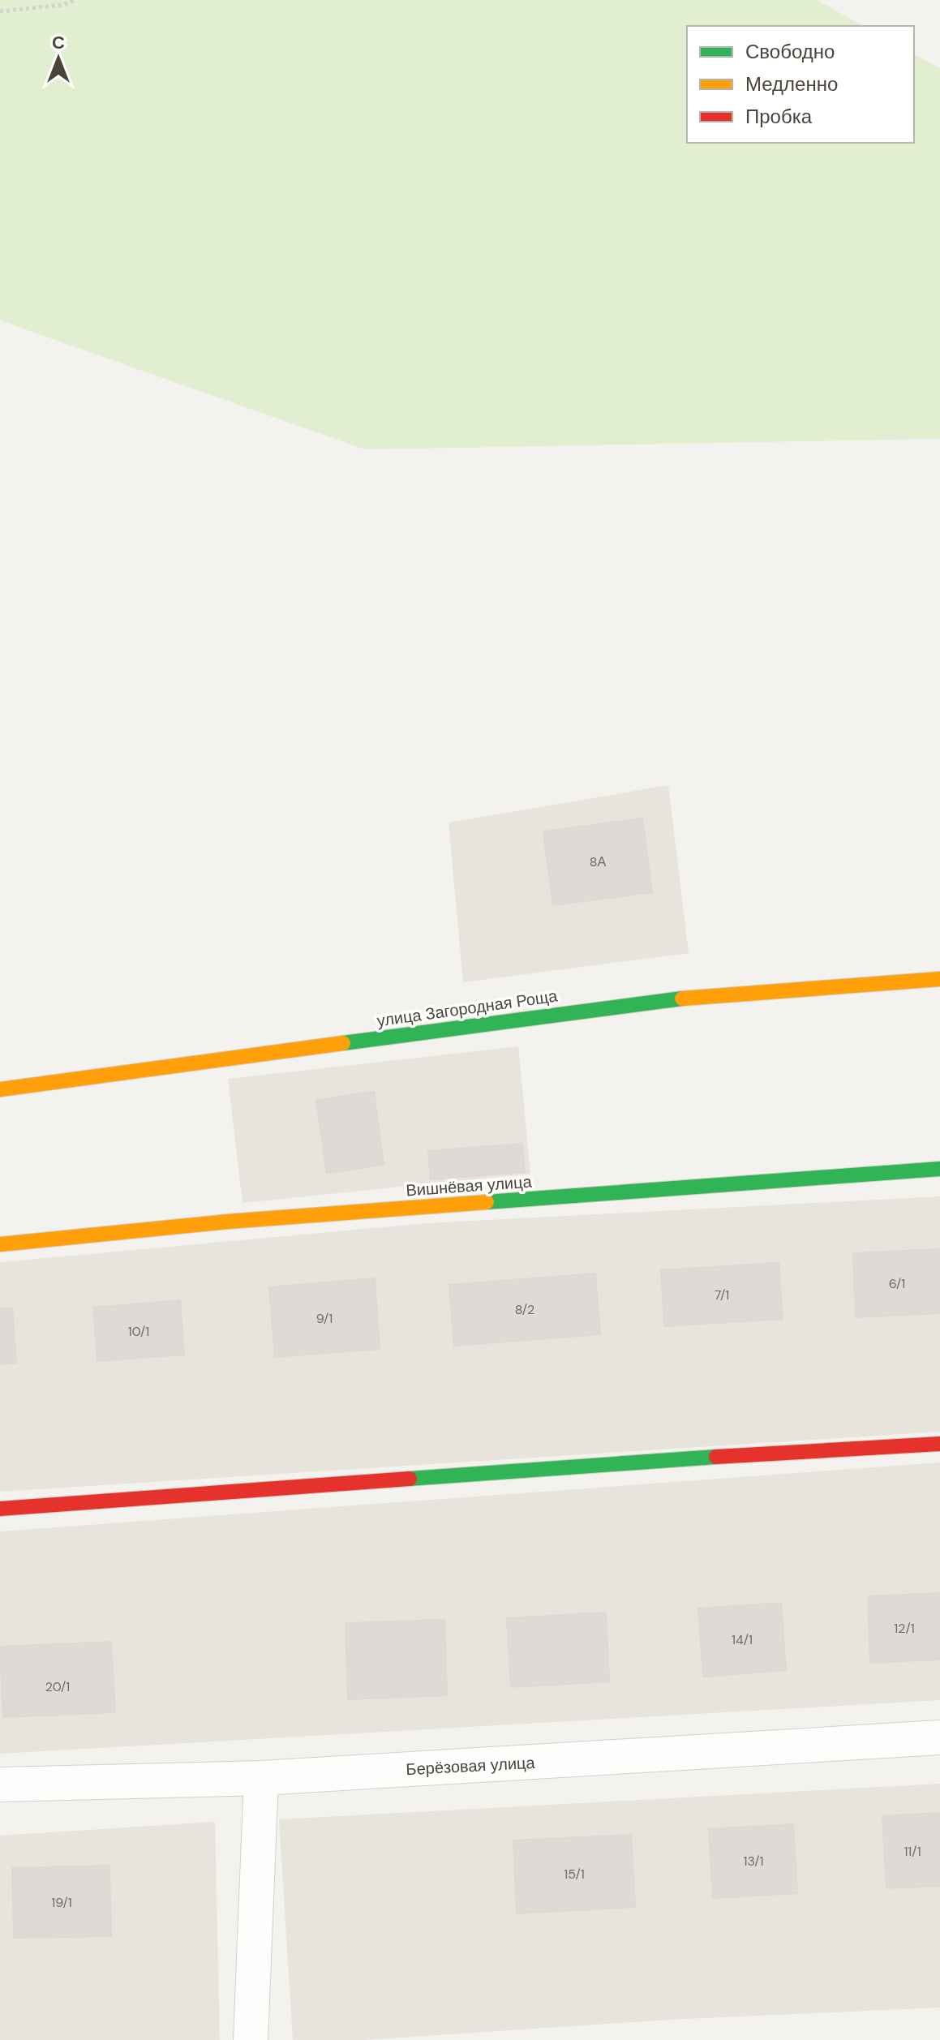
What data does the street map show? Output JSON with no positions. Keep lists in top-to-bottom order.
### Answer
{
  "streets": {
    "street": ["улица Загородная Роща", "Вишнёвая улица", "Берёзовая улица"]
  },
  "house_numbers": [
    "8А",
    "6/1",
    "7/1",
    "8/2",
    "9/1",
    "10/1",
    "12/1",
    "14/1",
    "20/1",
    "11/1",
    "13/1",
    "15/1",
    "19/1"
  ],
  "legend": ["Свободно", "Медленно", "Пробка"],
  "north": "top"
}
